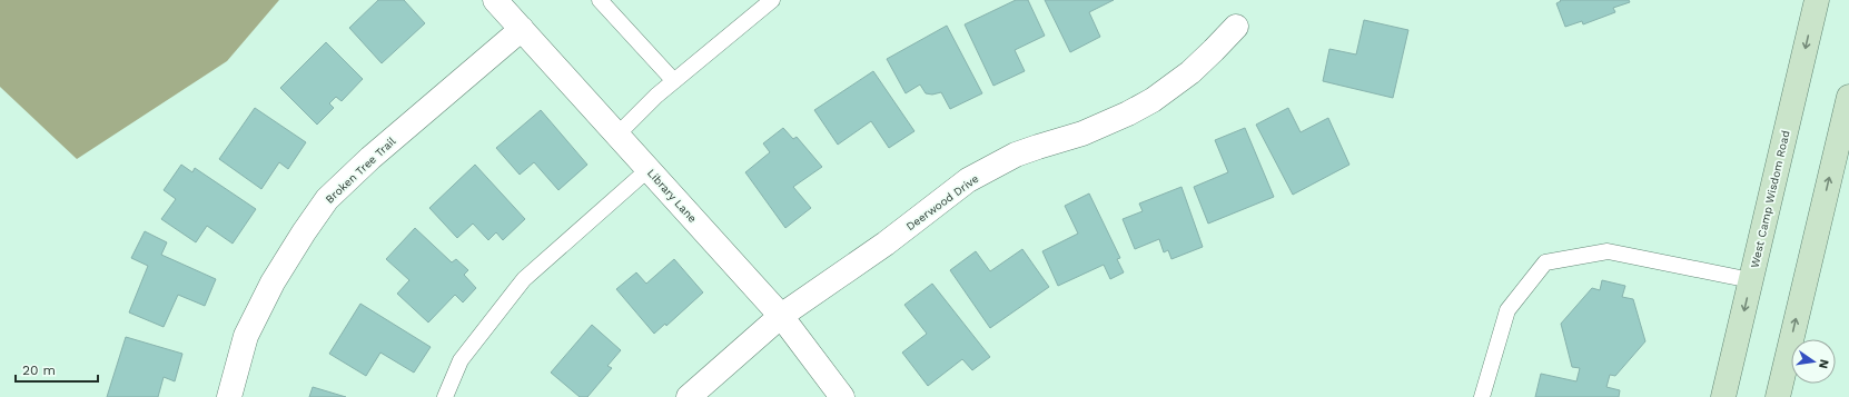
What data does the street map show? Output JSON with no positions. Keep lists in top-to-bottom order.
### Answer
{
  "streets": {
    "main road": ["West Camp Wisdom Road"],
    "street": ["Broken Tree Trail", "Library Lane", "Deerwood Drive"]
  },
  "crossings": [
    ["Broken Tree Trail", "Library Lane"],
    ["Library Lane", "Deerwood Drive"]
  ],
  "scale_bar": "20 m",
  "north": "right"
}
